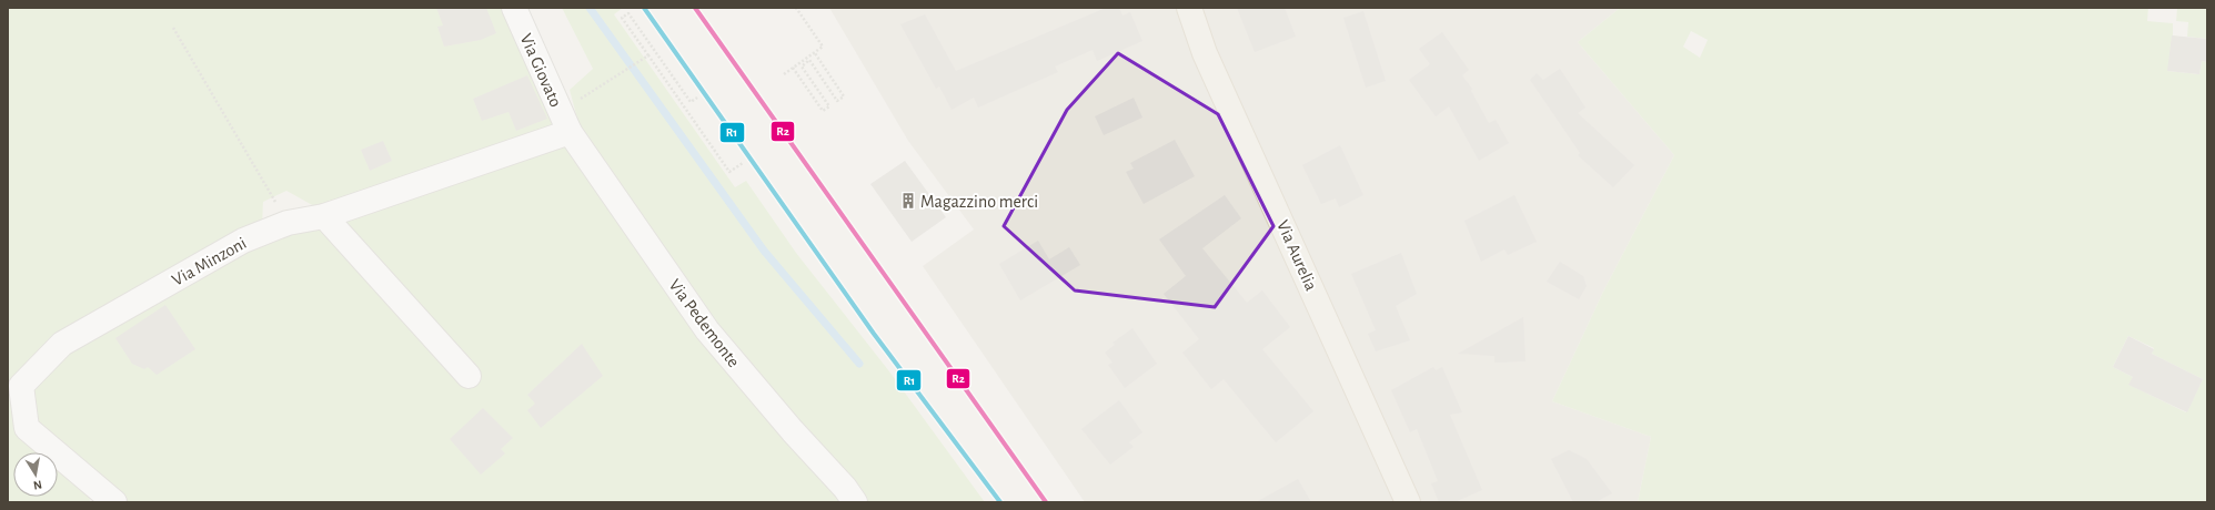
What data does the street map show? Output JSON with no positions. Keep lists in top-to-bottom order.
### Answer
{
  "streets": {
    "main road": ["Via Aurelia"],
    "street": ["Via Giovato", "Via Minzoni", "Via Pedemonte"]
  },
  "crossings": [
    ["Via Giovato", "Via Minzoni"],
    ["Via Giovato", "Via Pedemonte"],
    ["Via Minzoni", "Via Pedemonte"]
  ],
  "places": {
    "building": ["Magazzino merci"]
  },
  "lines": ["transit line R1", "transit line R2"],
  "north": "bottom"
}
